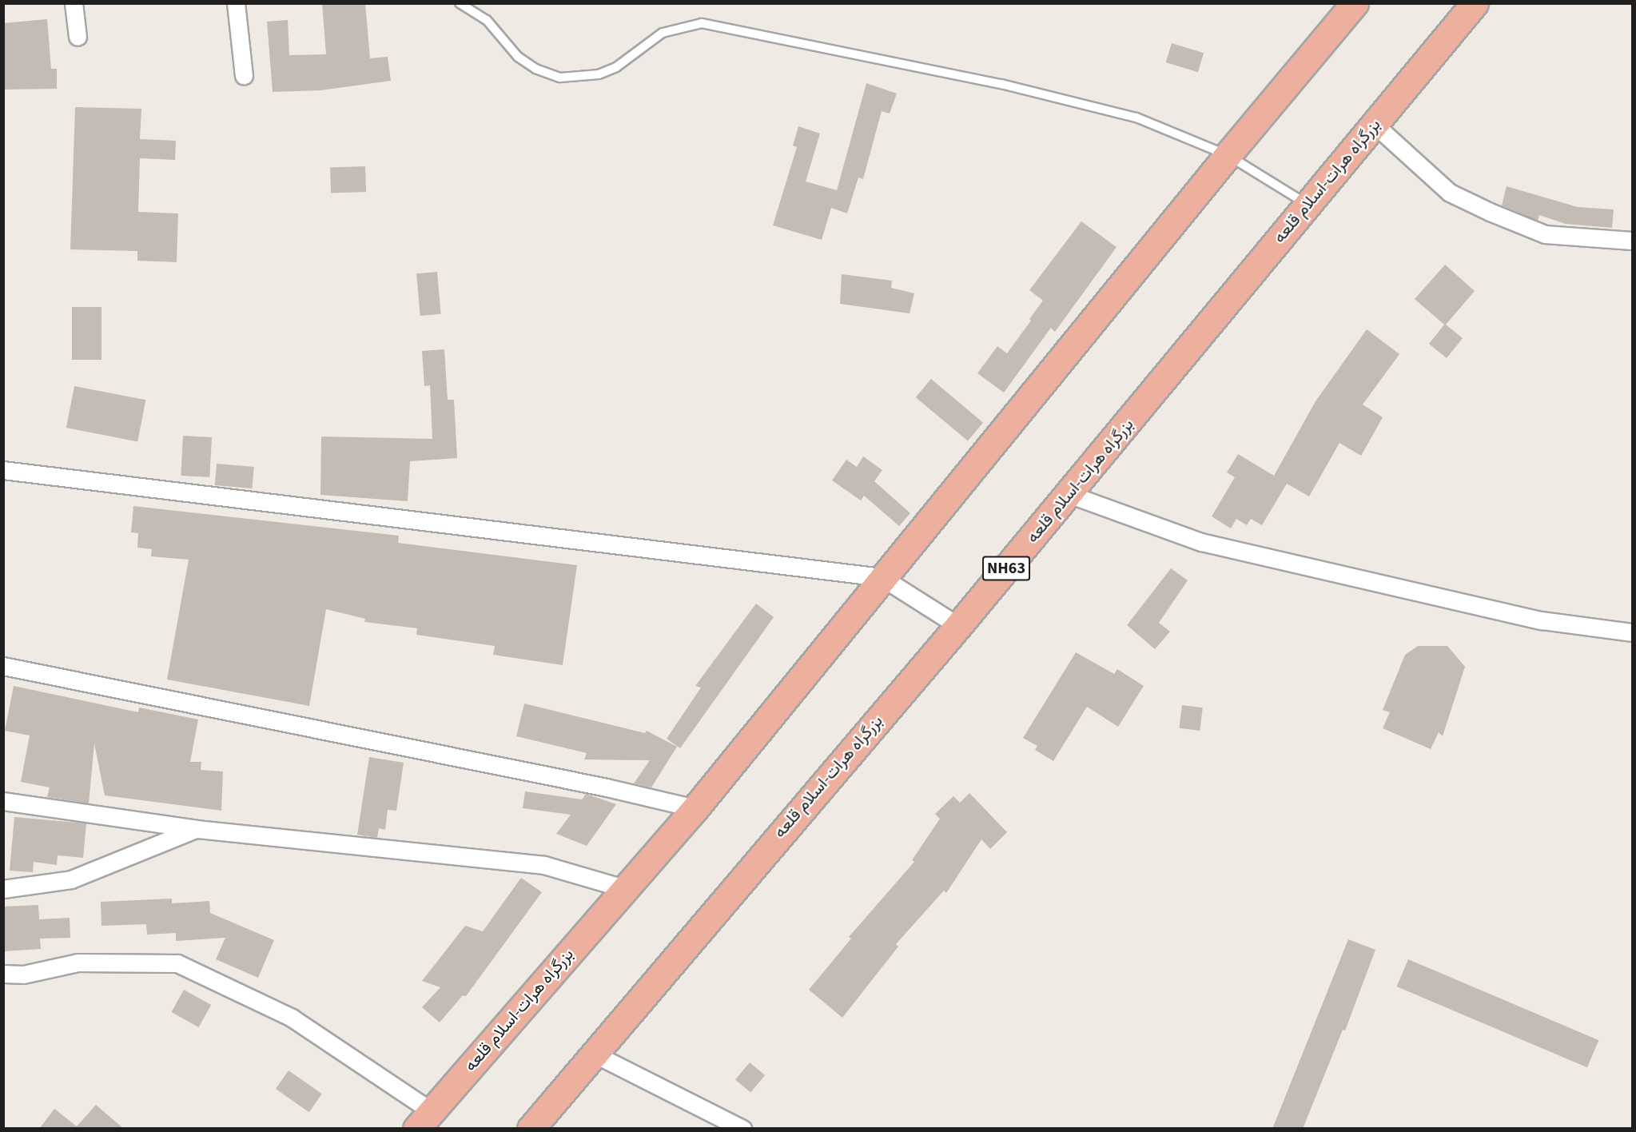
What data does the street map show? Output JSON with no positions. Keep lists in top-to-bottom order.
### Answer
{
  "streets": {
    "highway": ["بزرگراه هرات-اسلام قلعه", "NH63"]
  }
}
